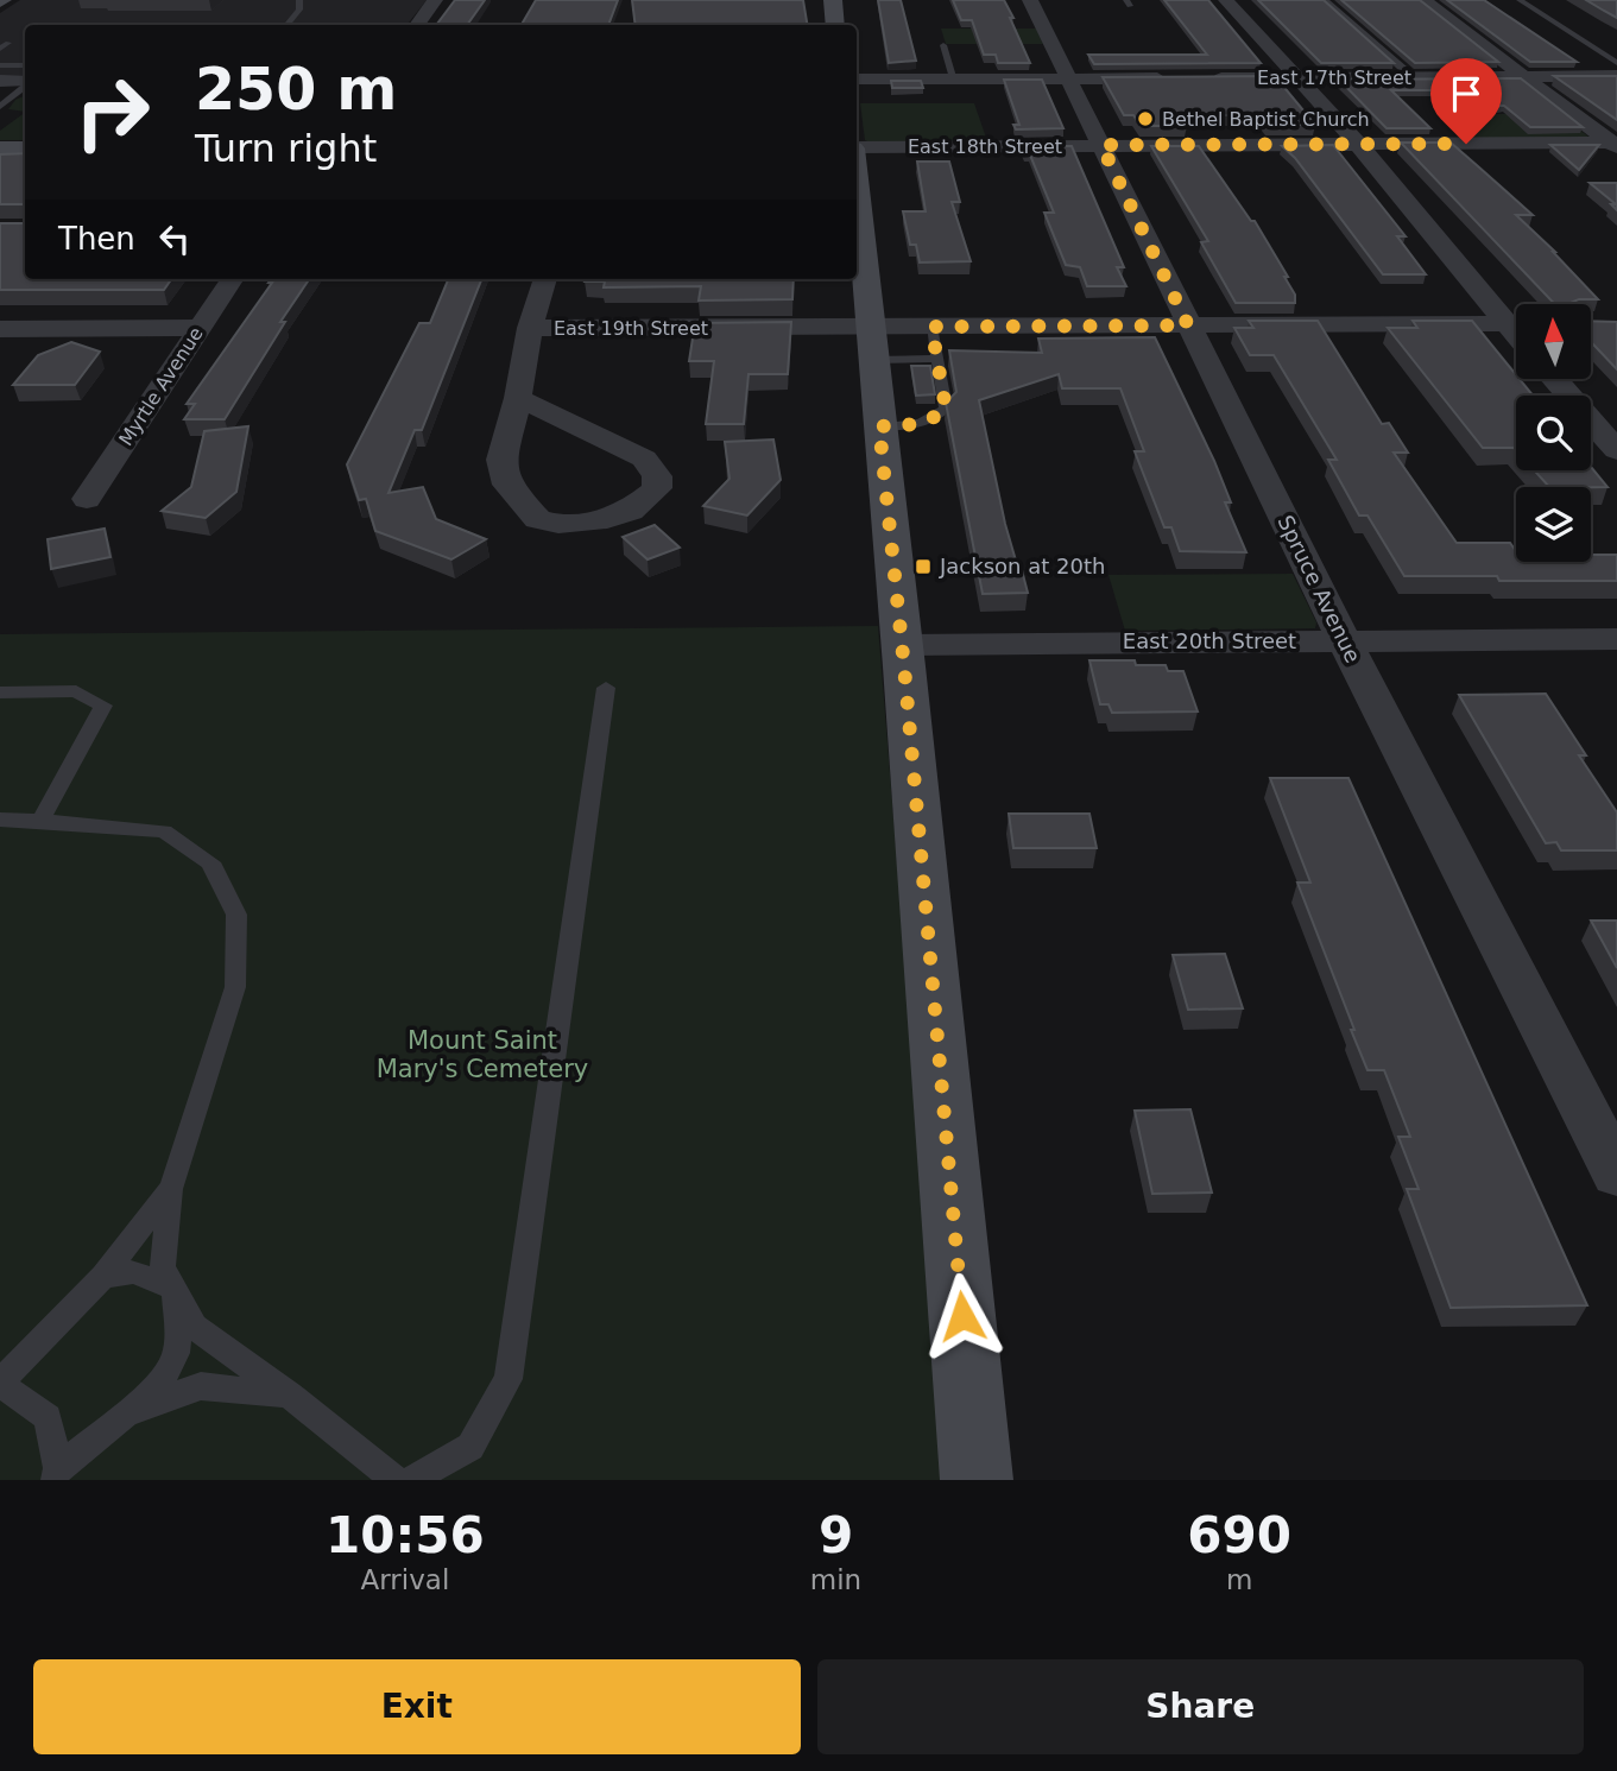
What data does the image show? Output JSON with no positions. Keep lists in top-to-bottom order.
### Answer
{
  "streets": {
    "street": [
      "East 17th Street",
      "East 18th Street",
      "East 19th Street",
      "Myrtle Avenue",
      "Spruce Avenue",
      "East 20th Street"
    ]
  },
  "crossings": [
    ["East 17th Street", "Spruce Avenue"],
    ["East 18th Street", "Spruce Avenue"],
    ["East 19th Street", "Spruce Avenue"],
    ["Spruce Avenue", "East 20th Street"]
  ],
  "parks": ["Mount Saint Mary's Cemetery"],
  "places": {
    "other": ["Bethel Baptist Church"],
    "transit": ["Jackson at 20th"]
  },
  "north": "top",
  "page": {
    "turn": ["250 m", "Turn right"],
    "then": "Then",
    "eta": [
      "10:56",
      "Arrival",
      "9",
      "min",
      "690",
      "m"
    ],
    "buttons": ["Exit", "Share"]
  }
}
